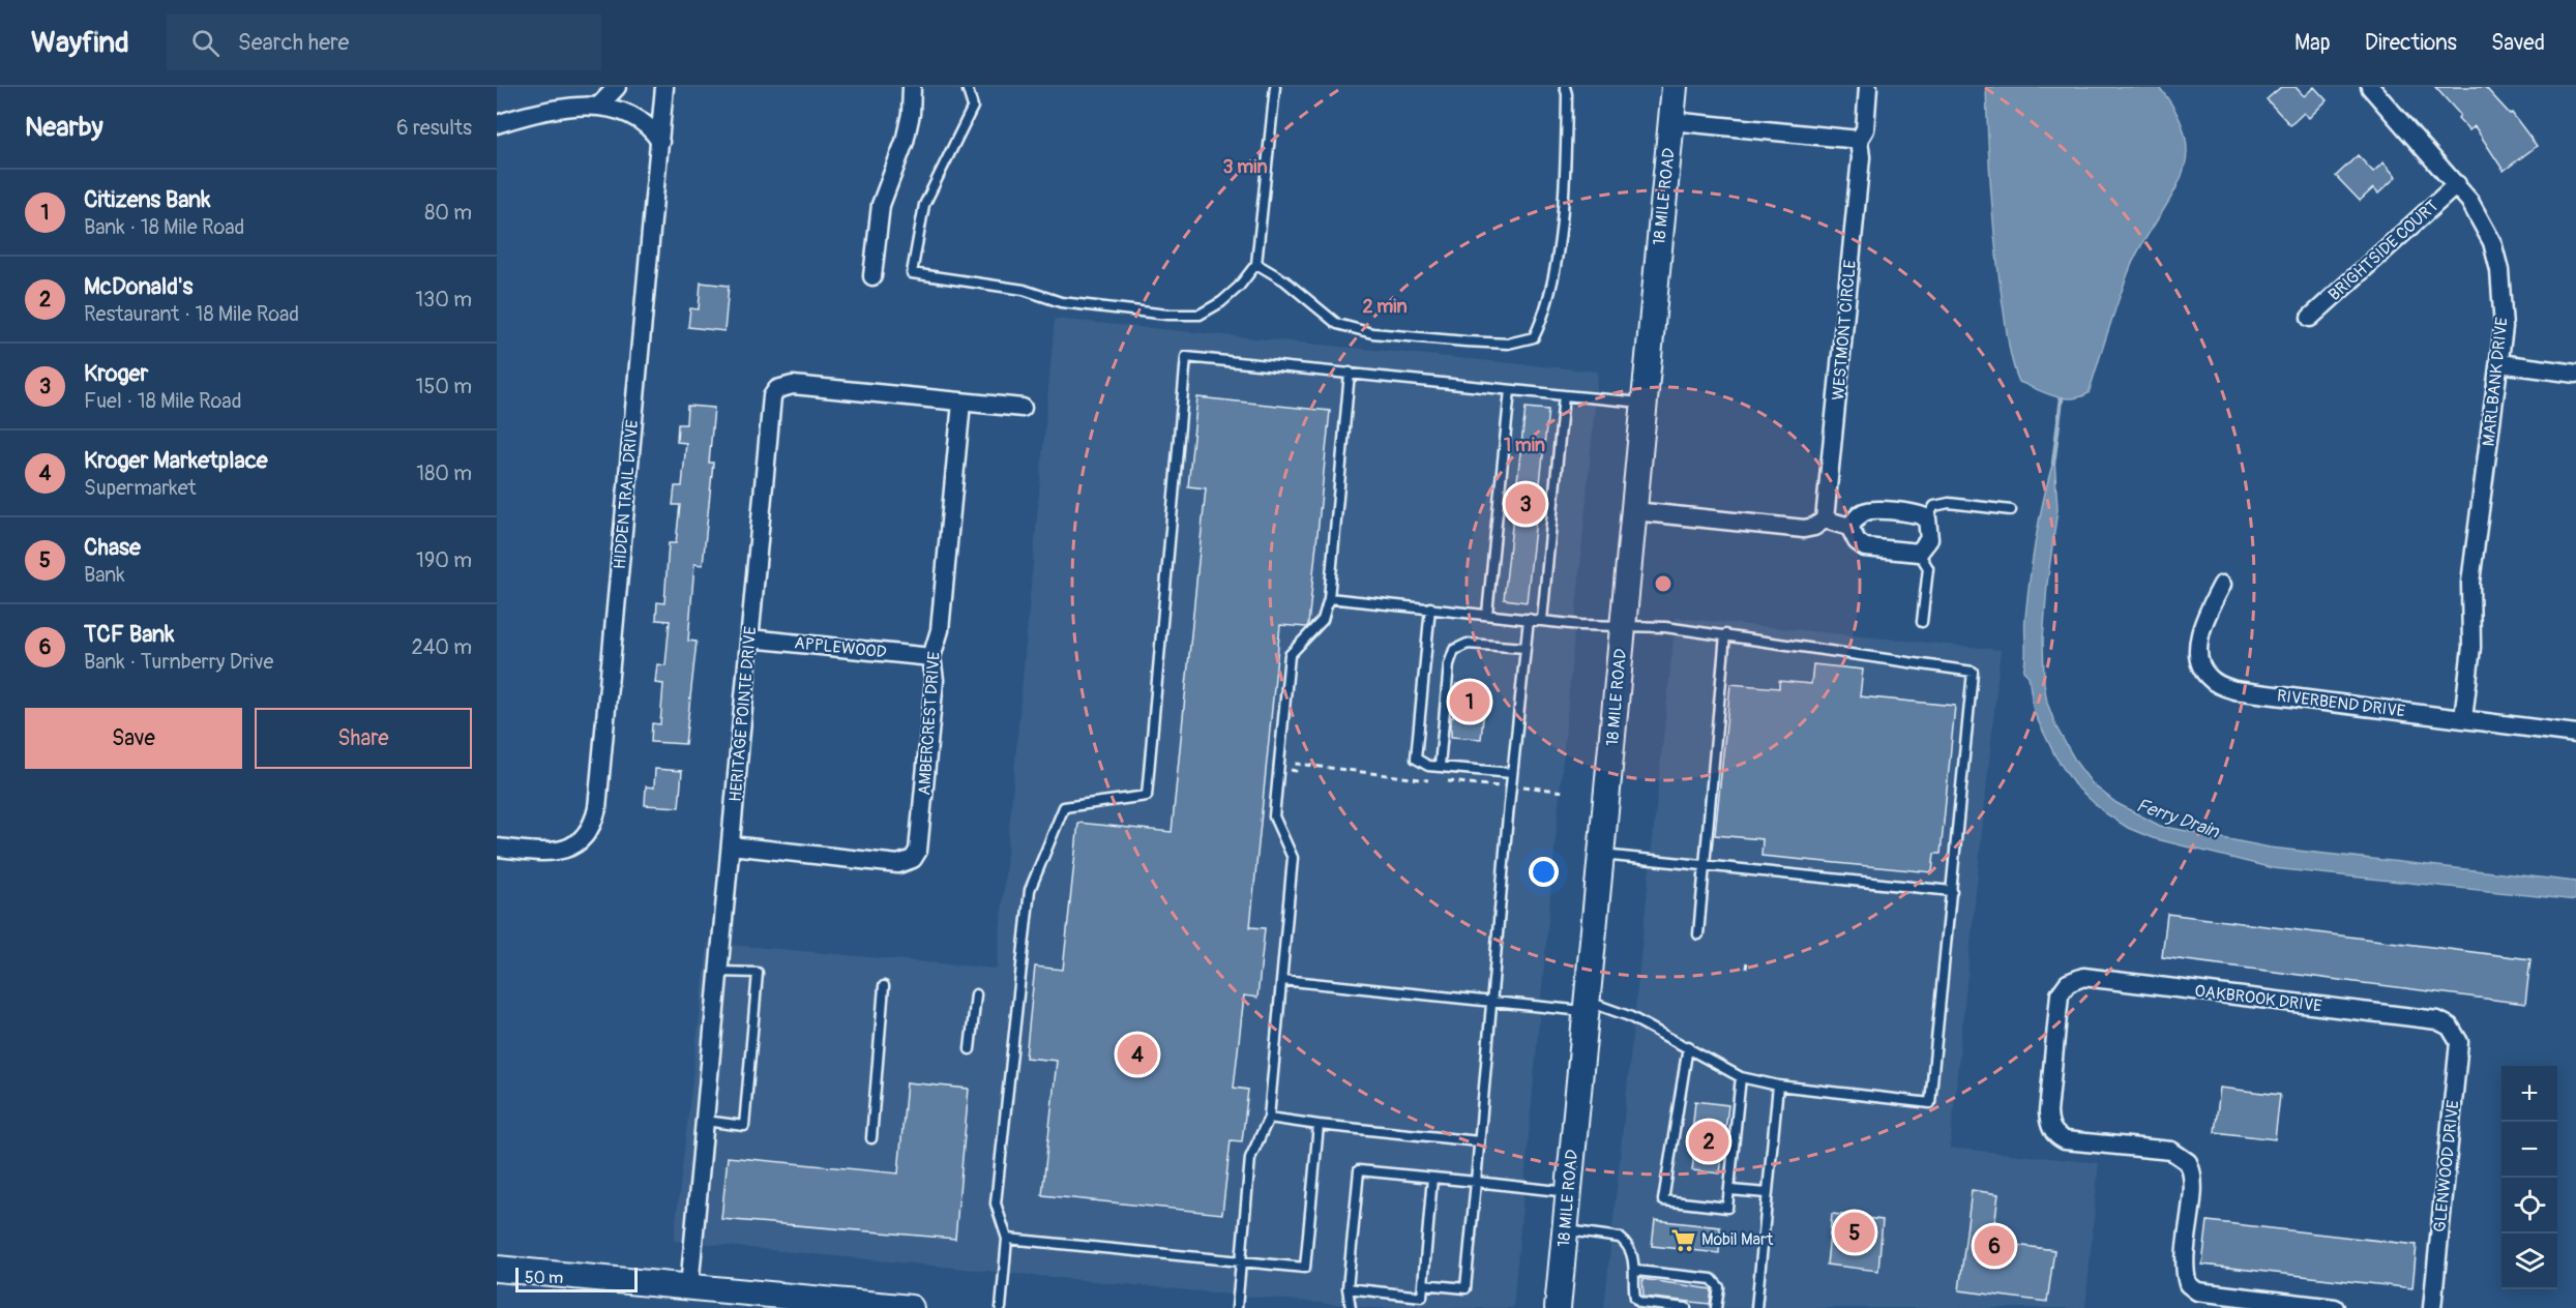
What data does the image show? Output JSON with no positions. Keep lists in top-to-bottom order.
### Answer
{
  "streets": {
    "main road": ["18 MILE ROAD"],
    "street": [
      "BRIGHTSIDE COURT",
      "WESTMONT CIRCLE",
      "MARLBANK DRIVE",
      "HIDDEN TRAIL DRIVE",
      "APPLEWOOD",
      "RIVERBEND DRIVE",
      "HERITAGE POINTE DRIVE",
      "AMBERCREST DRIVE",
      "OAKBROOK DRIVE",
      "GLENWOOD DRIVE"
    ]
  },
  "crossings": [
    ["BRIGHTSIDE COURT", "MARLBANK DRIVE"],
    ["MARLBANK DRIVE", "RIVERBEND DRIVE"],
    ["APPLEWOOD", "HERITAGE POINTE DRIVE"],
    ["APPLEWOOD", "AMBERCREST DRIVE"],
    ["HERITAGE POINTE DRIVE", "AMBERCREST DRIVE"],
    ["OAKBROOK DRIVE", "GLENWOOD DRIVE"]
  ],
  "water": ["Ferry Drain"],
  "places": {
    "supermarket": ["Mobil Mart"]
  },
  "scale_bar": "50 m",
  "page": {
    "header": "Wayfind",
    "search": "Search here",
    "nav": ["Map", "Directions", "Saved"],
    "heading": ["Nearby", "6 results"],
    "list": [
      {
        "mark": "1",
        "name": "Citizens Bank",
        "note": "Bank · 18 Mile Road",
        "value": "80 m"
      },
      {
        "mark": "2",
        "name": "McDonald's",
        "note": "Restaurant · 18 Mile Road",
        "value": "130 m"
      },
      {
        "mark": "3",
        "name": "Kroger",
        "note": "Fuel · 18 Mile Road",
        "value": "150 m"
      },
      {
        "mark": "4",
        "name": "Kroger Marketplace",
        "note": "Supermarket",
        "value": "180 m"
      },
      {
        "mark": "5",
        "name": "Chase",
        "note": "Bank",
        "value": "190 m"
      },
      {
        "mark": "6",
        "name": "TCF Bank",
        "note": "Bank · Turnberry Drive",
        "value": "240 m"
      }
    ],
    "pins": [
      "3",
      "1",
      "4",
      "2",
      "5",
      "6"
    ],
    "buttons": ["Save", "Share"],
    "map_buttons": ["+", "−"],
    "scale": "50 m"
  },
  "rings": ["3 min", "2 min", "1 min"]
}
